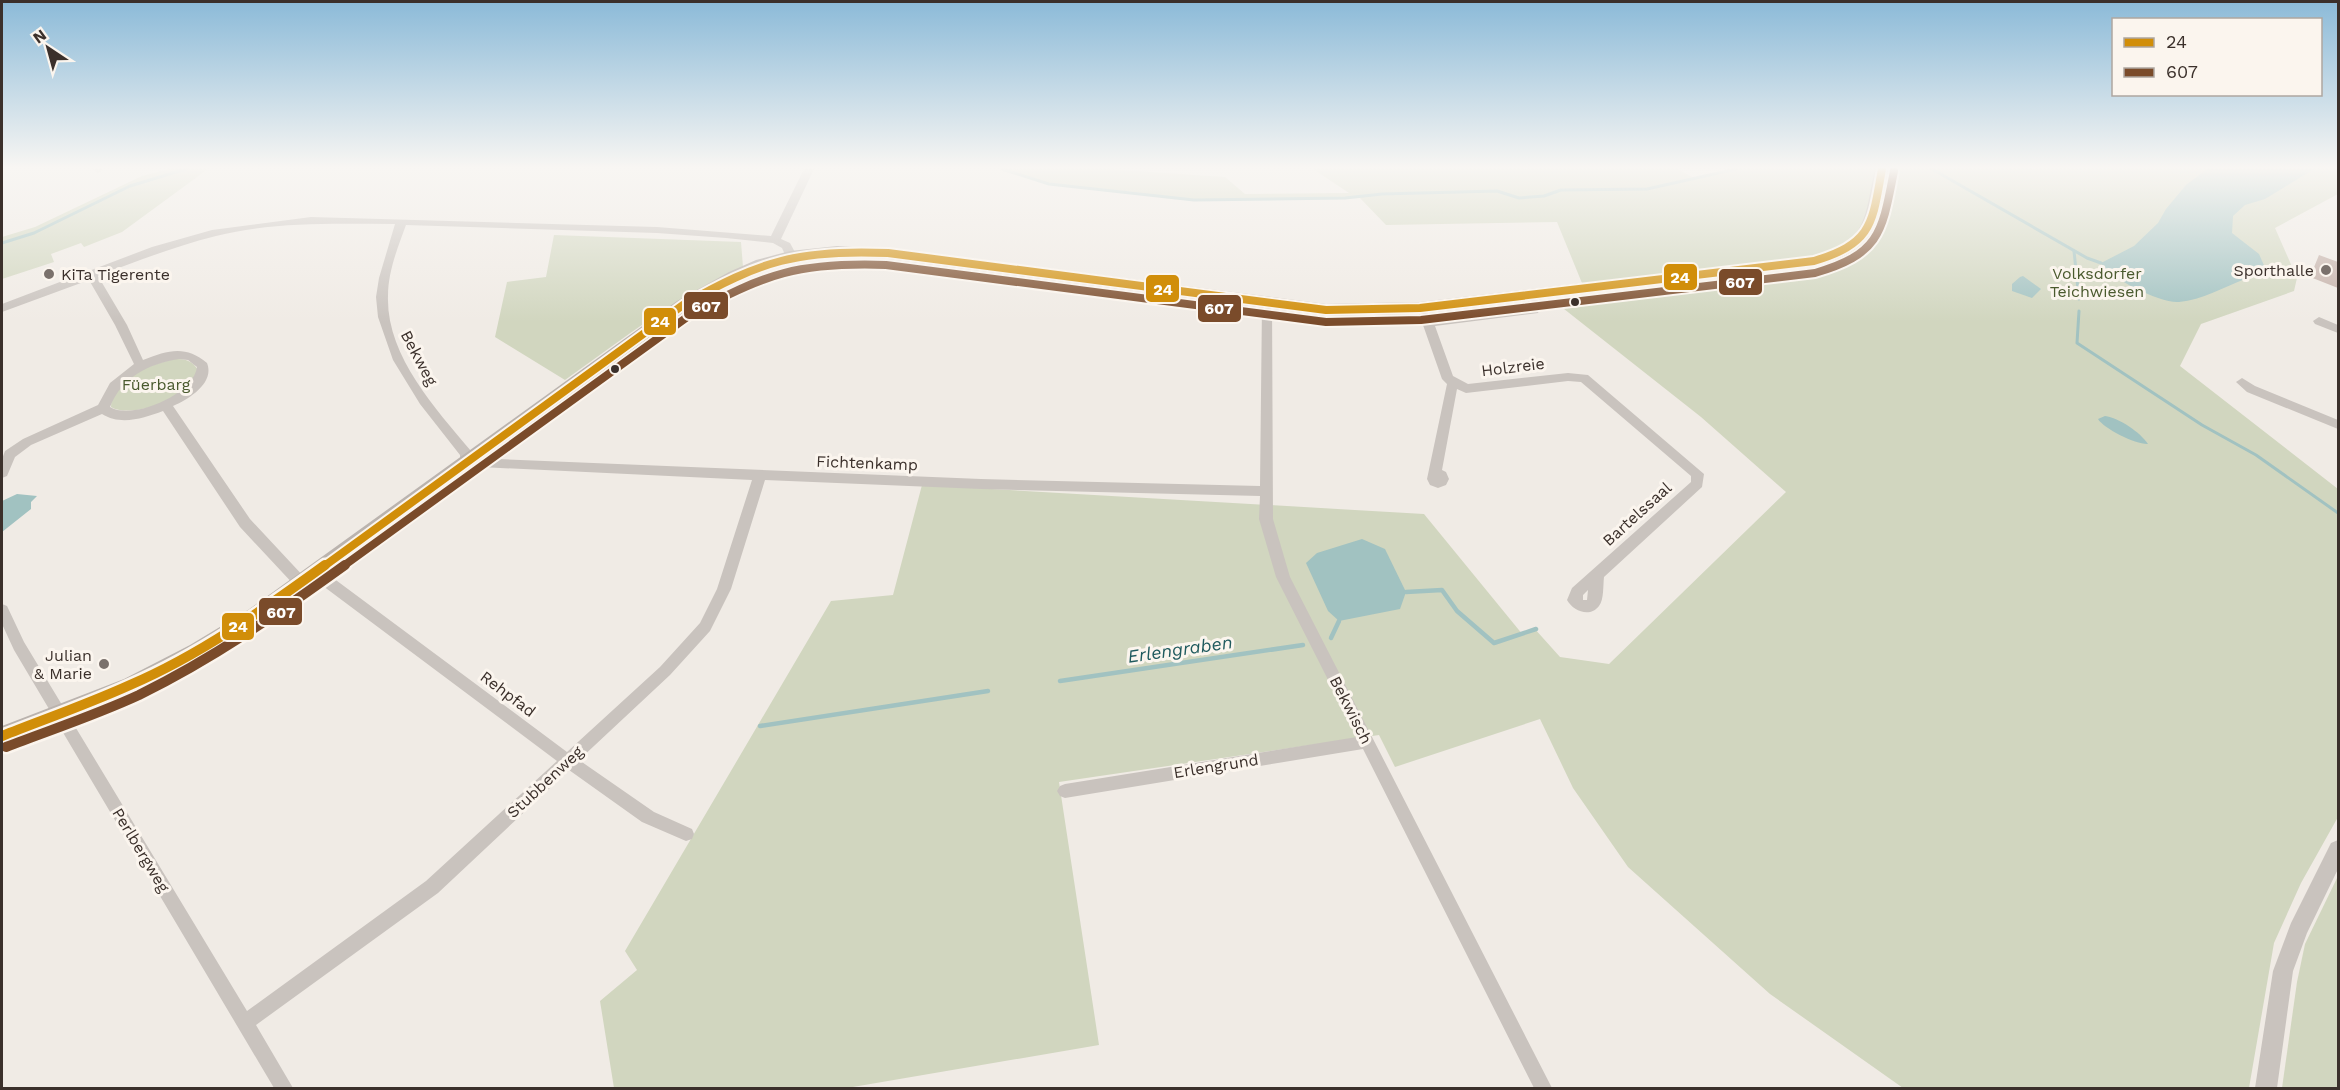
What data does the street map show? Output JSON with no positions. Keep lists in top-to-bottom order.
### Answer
{
  "streets": {
    "street": [
      "Bekweg",
      "Holzreie",
      "Fichtenkamp",
      "Bartelssaal",
      "Rehpfad",
      "Bekwisch",
      "Erlengrund",
      "Stubbenweg",
      "Perlbergweg"
    ]
  },
  "crossings": [
    ["Bekweg", "Fichtenkamp"],
    ["Holzreie", "Bartelssaal"],
    ["Fichtenkamp", "Bekwisch"],
    ["Fichtenkamp", "Stubbenweg"],
    ["Rehpfad", "Stubbenweg"],
    ["Bekwisch", "Erlengrund"],
    ["Stubbenweg", "Perlbergweg"]
  ],
  "water": ["Erlengraben"],
  "parks": ["Volksdorfer Teichwiesen", "Füerbarg"],
  "places": ["Sporthalle", "KiTa Tigerente", "Julian & Marie"],
  "lines": ["transit line 24", "transit line 607"],
  "legend": ["24", "607"],
  "north": "top left"
}
